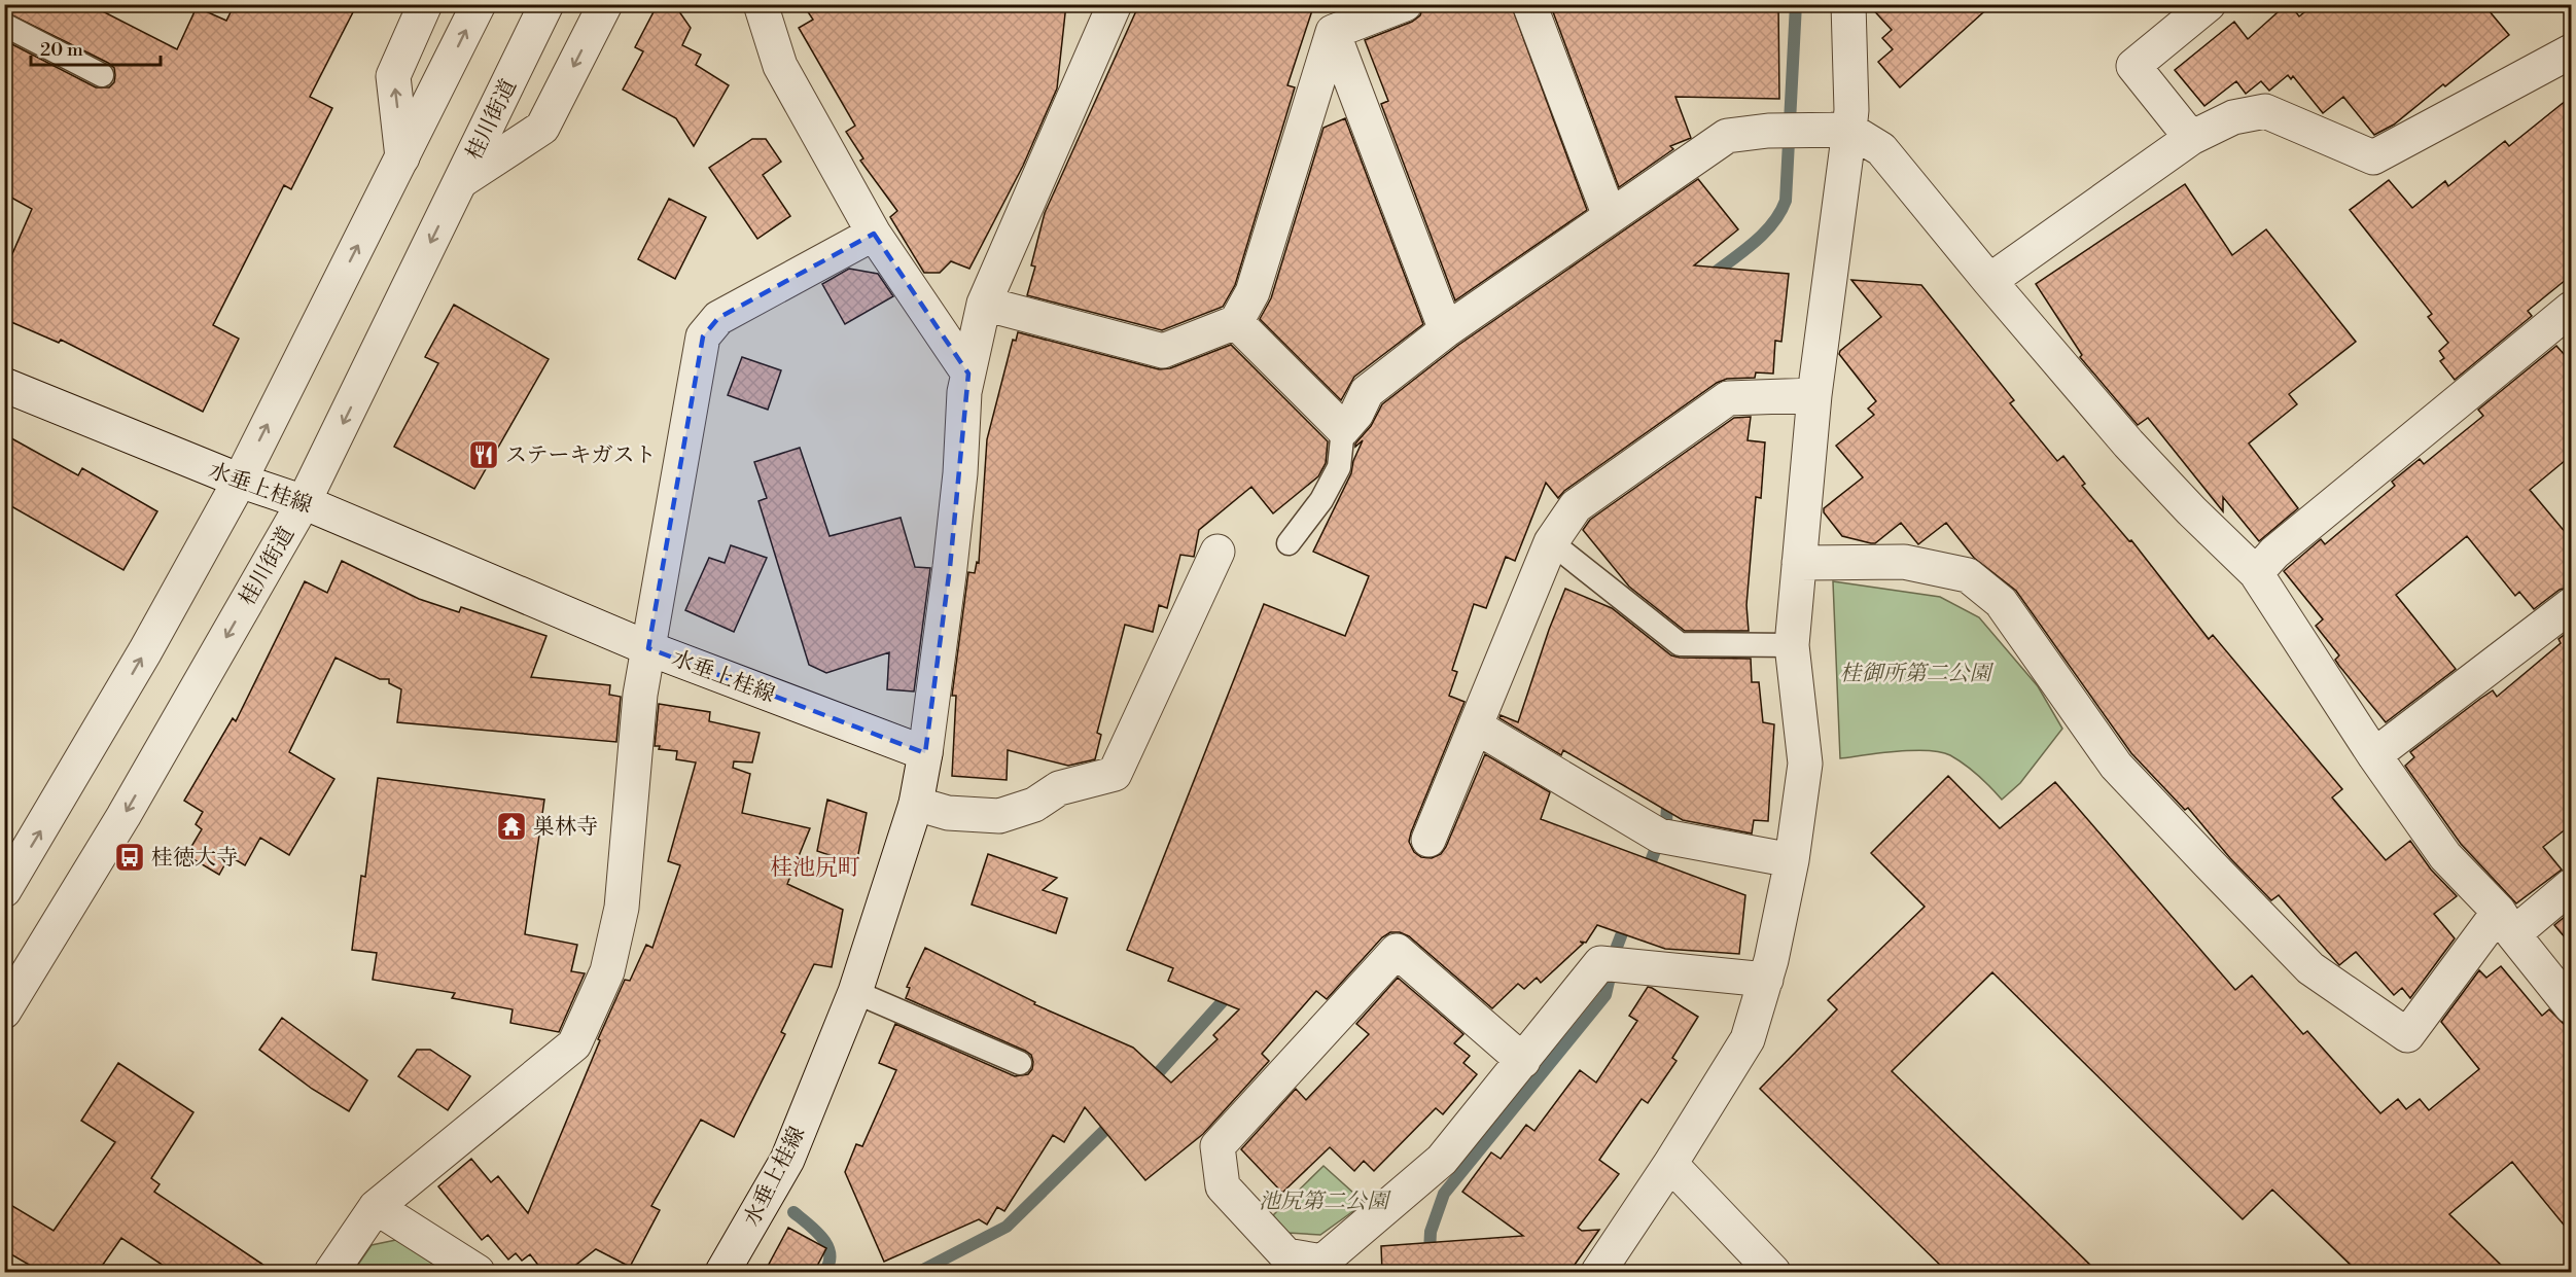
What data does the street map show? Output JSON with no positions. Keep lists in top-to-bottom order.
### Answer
{
  "streets": {
    "street": ["桂川街道", "水垂上桂線"]
  },
  "crossings": [
    ["桂川街道", "水垂上桂線"]
  ],
  "districts": ["桂池尻町"],
  "parks": ["桂御所第二公園", "池尻第二公園"],
  "places": {
    "restaurant": ["ステーキガスト"],
    "temple": ["巣林寺"],
    "bus stop": ["桂徳大寺"]
  },
  "scale_bar": "20 m"
}
